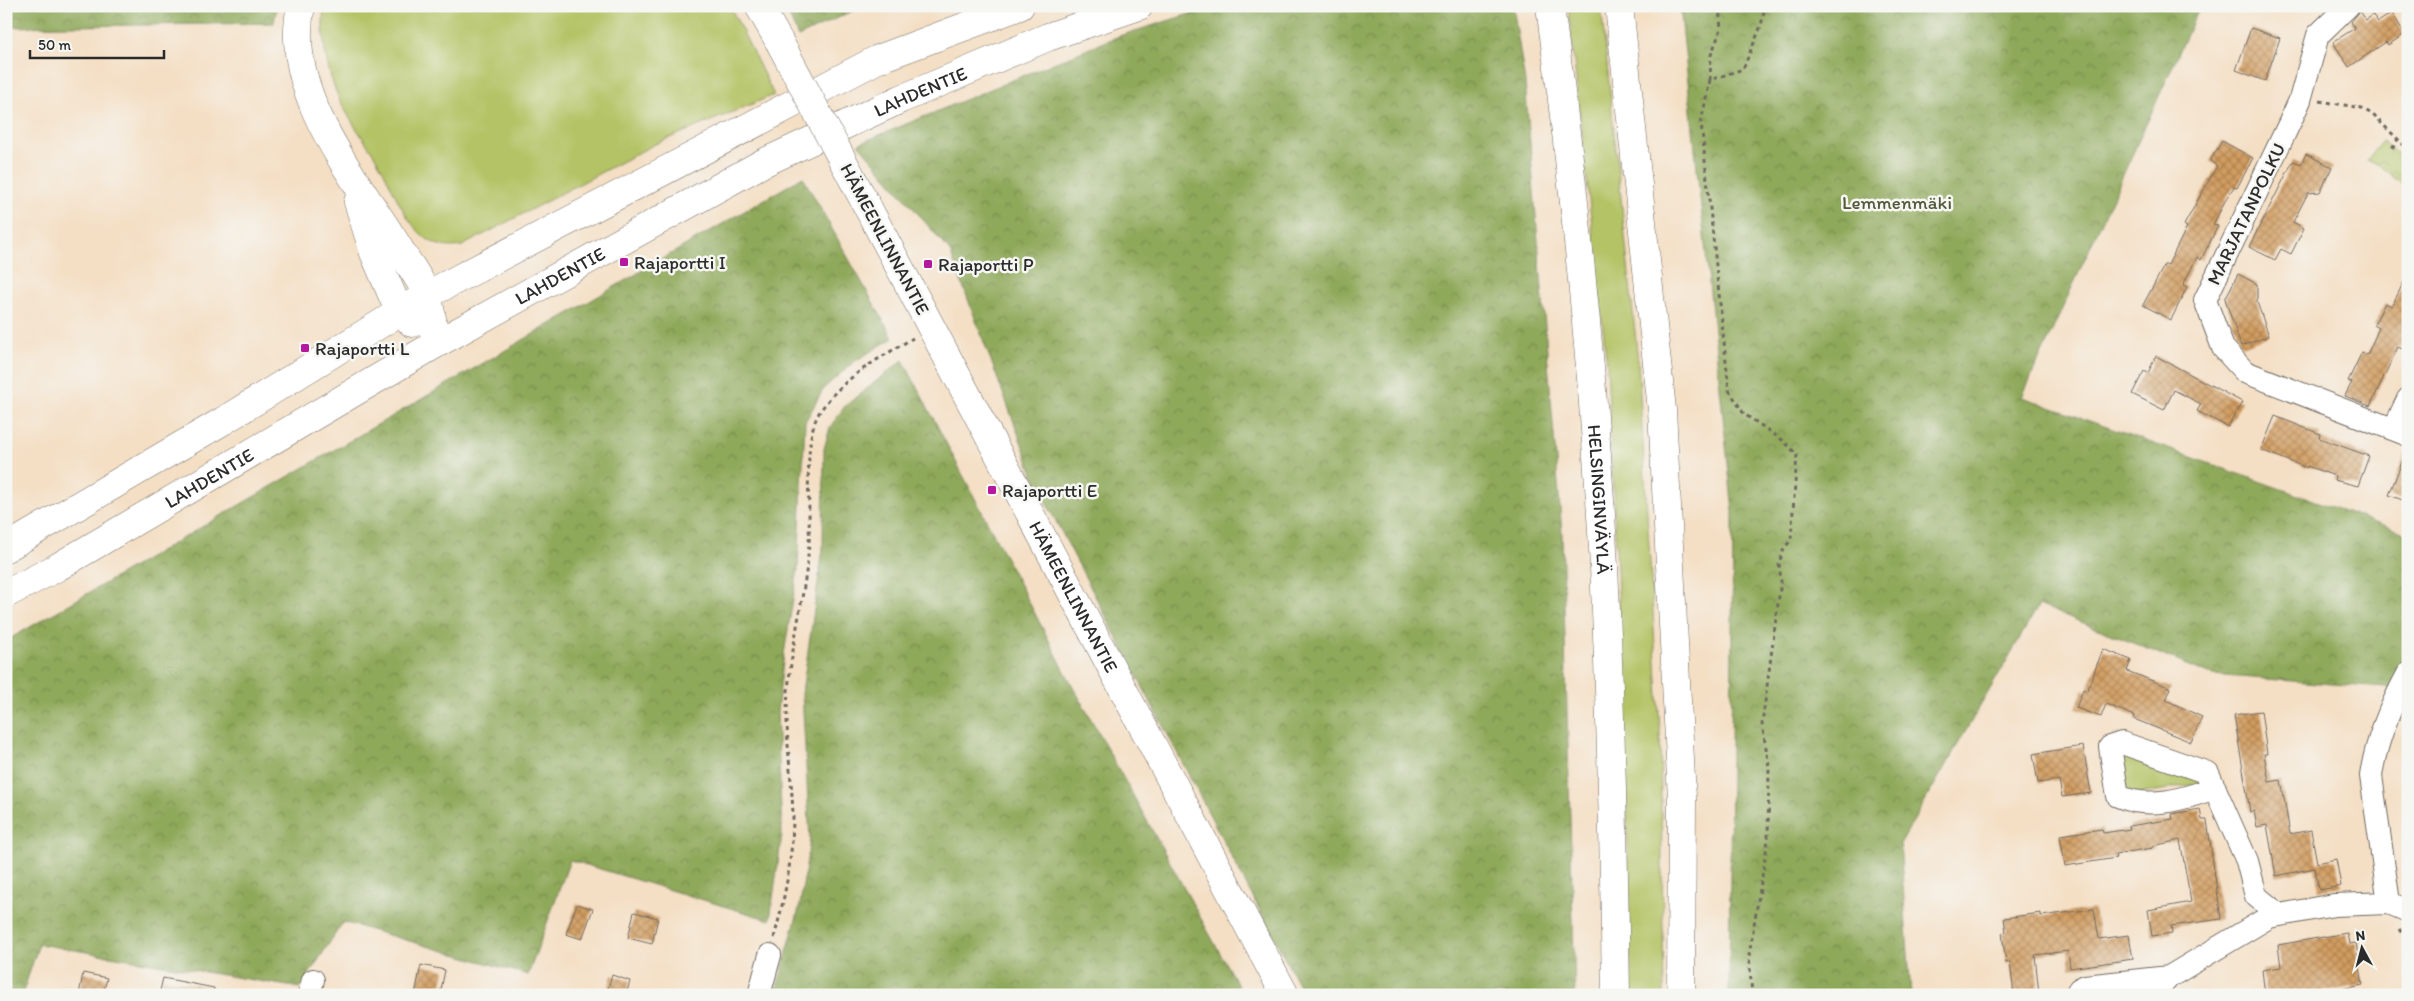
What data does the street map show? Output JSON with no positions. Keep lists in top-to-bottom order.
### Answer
{
  "streets": {
    "main road": ["LAHDENTIE", "HÄMEENLINNANTIE", "HELSINGINVÄYLÄ"],
    "street": ["MARJATANPOLKU"]
  },
  "parks": ["Lemmenmäki"],
  "places": {
    "transit": [
      "Rajaportti I",
      "Rajaportti P",
      "Rajaportti L",
      "Rajaportti E"
    ]
  },
  "scale_bar": "50 m",
  "north": "top"
}
